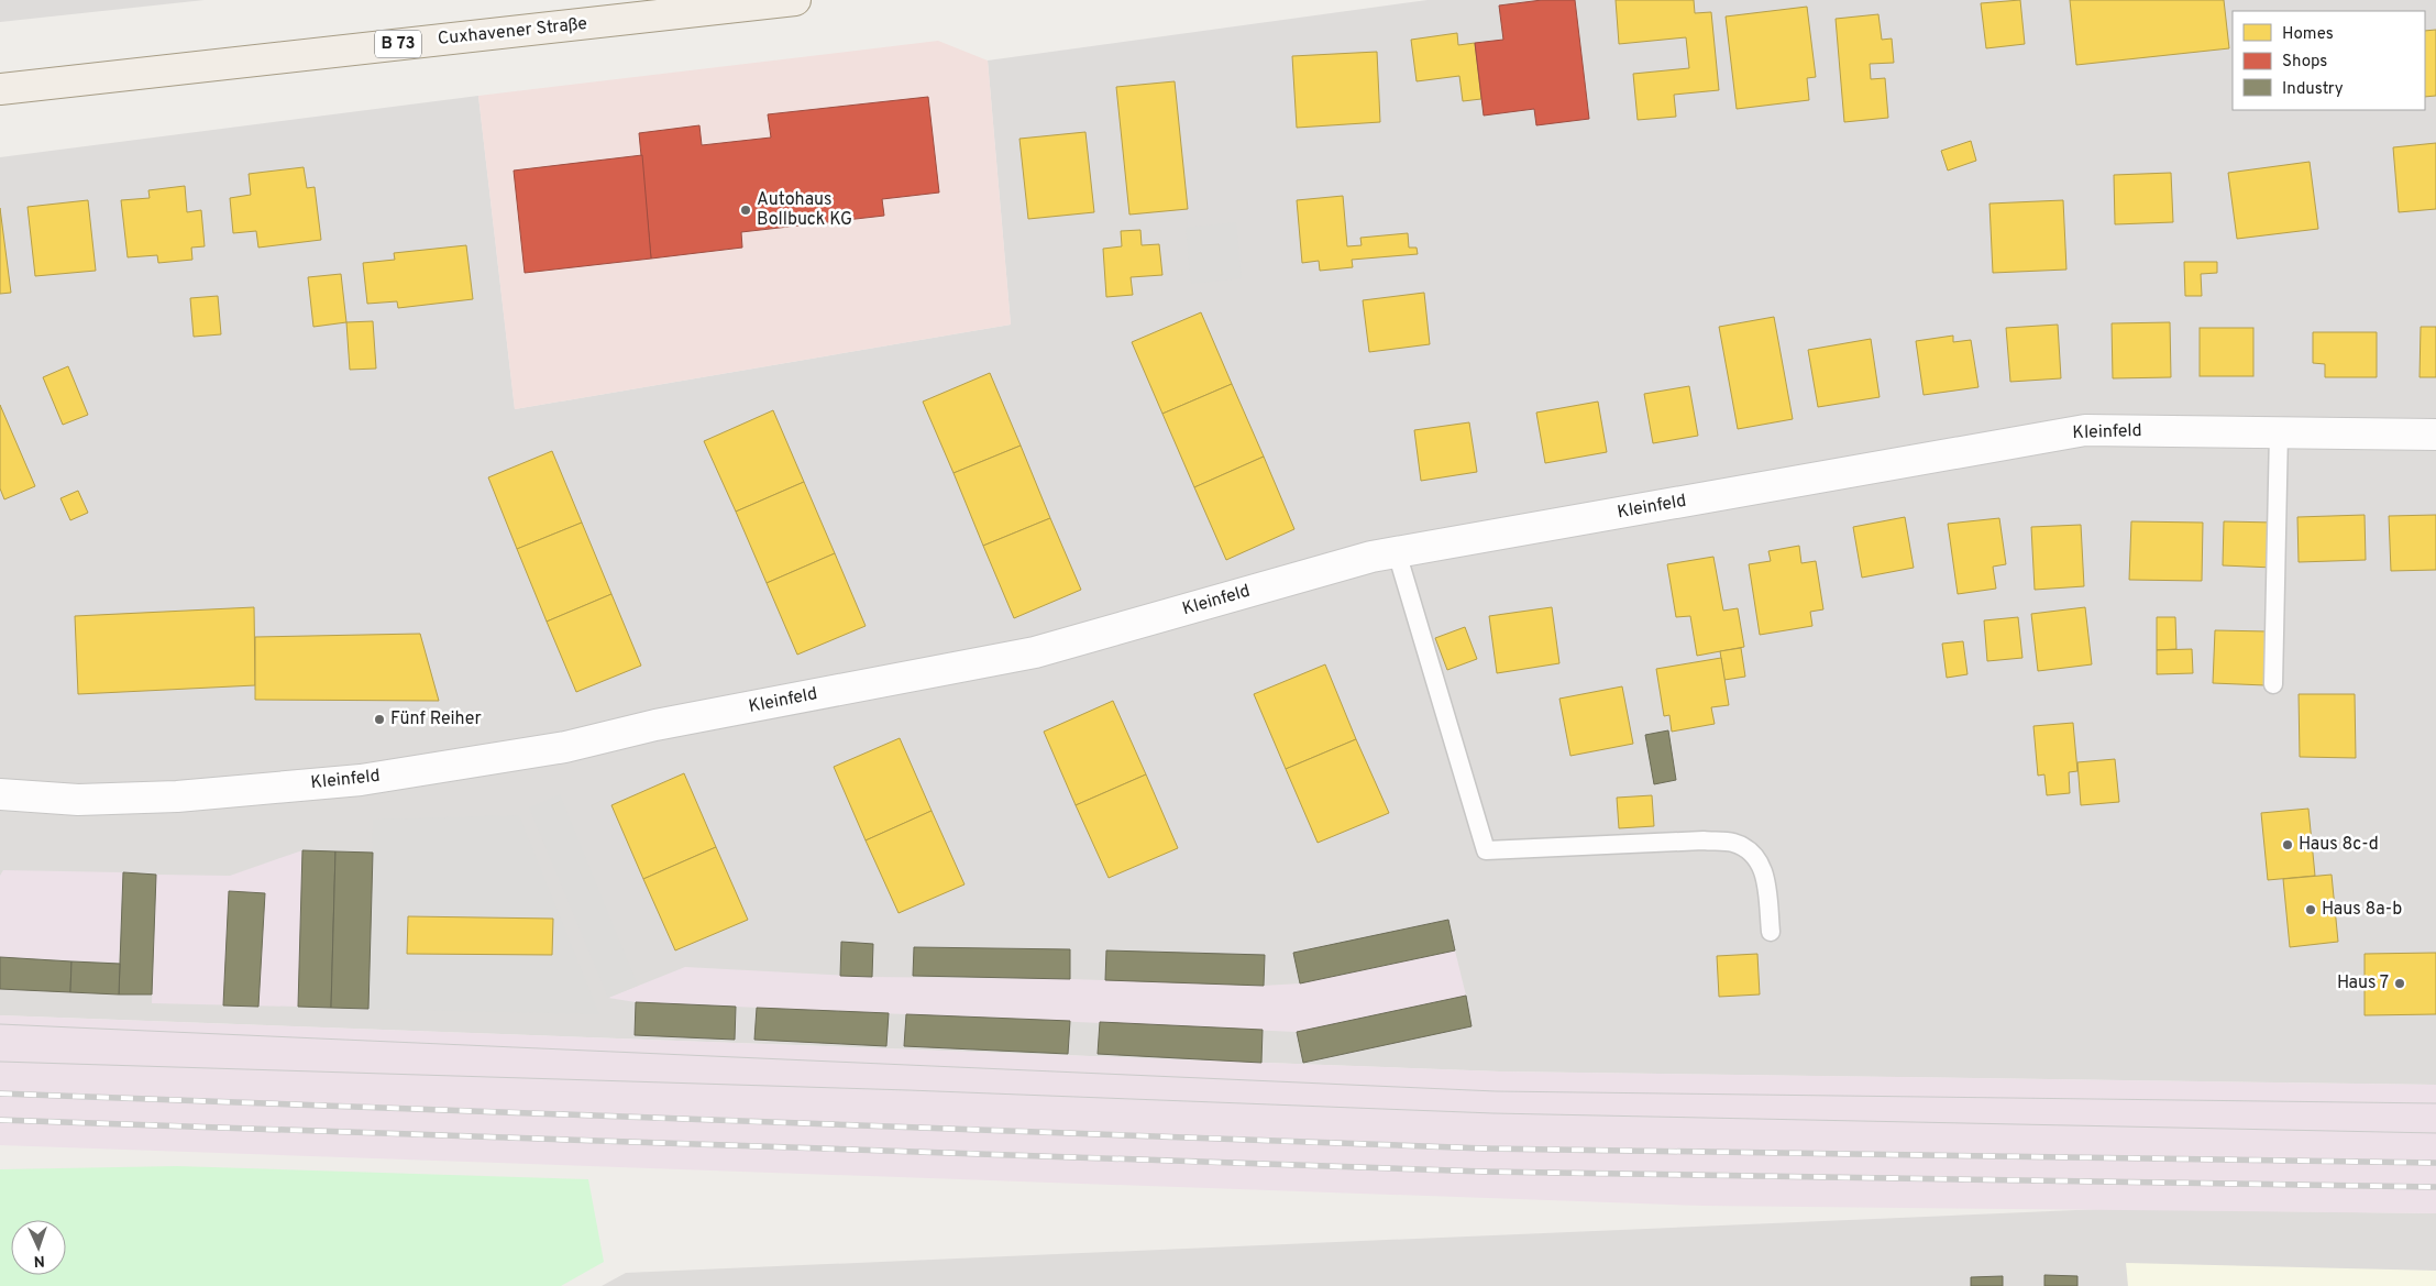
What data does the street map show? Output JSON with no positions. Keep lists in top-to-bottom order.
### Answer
{
  "streets": {
    "main road": ["Cuxhavener Straße", "B 73"],
    "street": ["Kleinfeld"]
  },
  "places": [
    "Autohaus Bollbuck KG",
    "Fünf Reiher",
    "Haus 8c-d",
    "Haus 8a-b",
    "Haus 7"
  ],
  "legend": ["Homes", "Shops", "Industry"],
  "north": "bottom"
}
